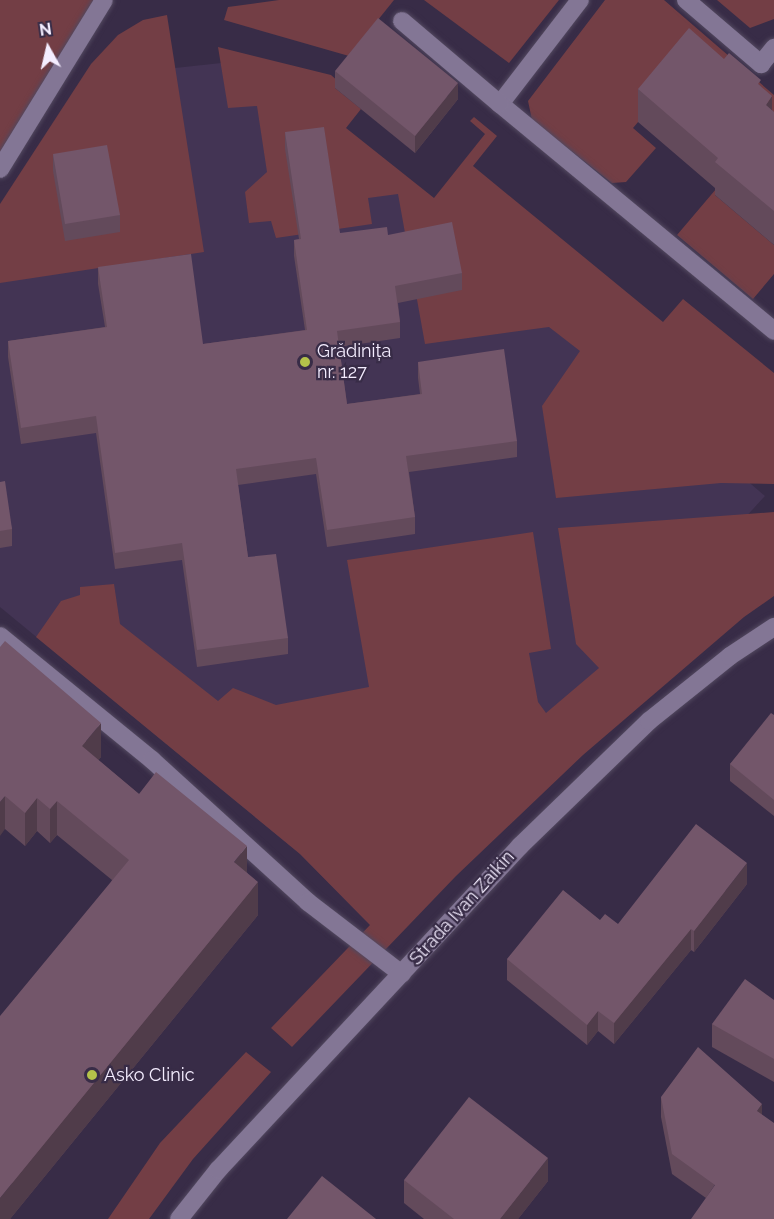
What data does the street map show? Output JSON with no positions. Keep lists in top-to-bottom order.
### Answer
{
  "streets": {
    "street": ["Strada Ivan Zaikin"]
  },
  "places": ["Grădinița nr. 127", "Asko Clinic"],
  "north": "top"
}
